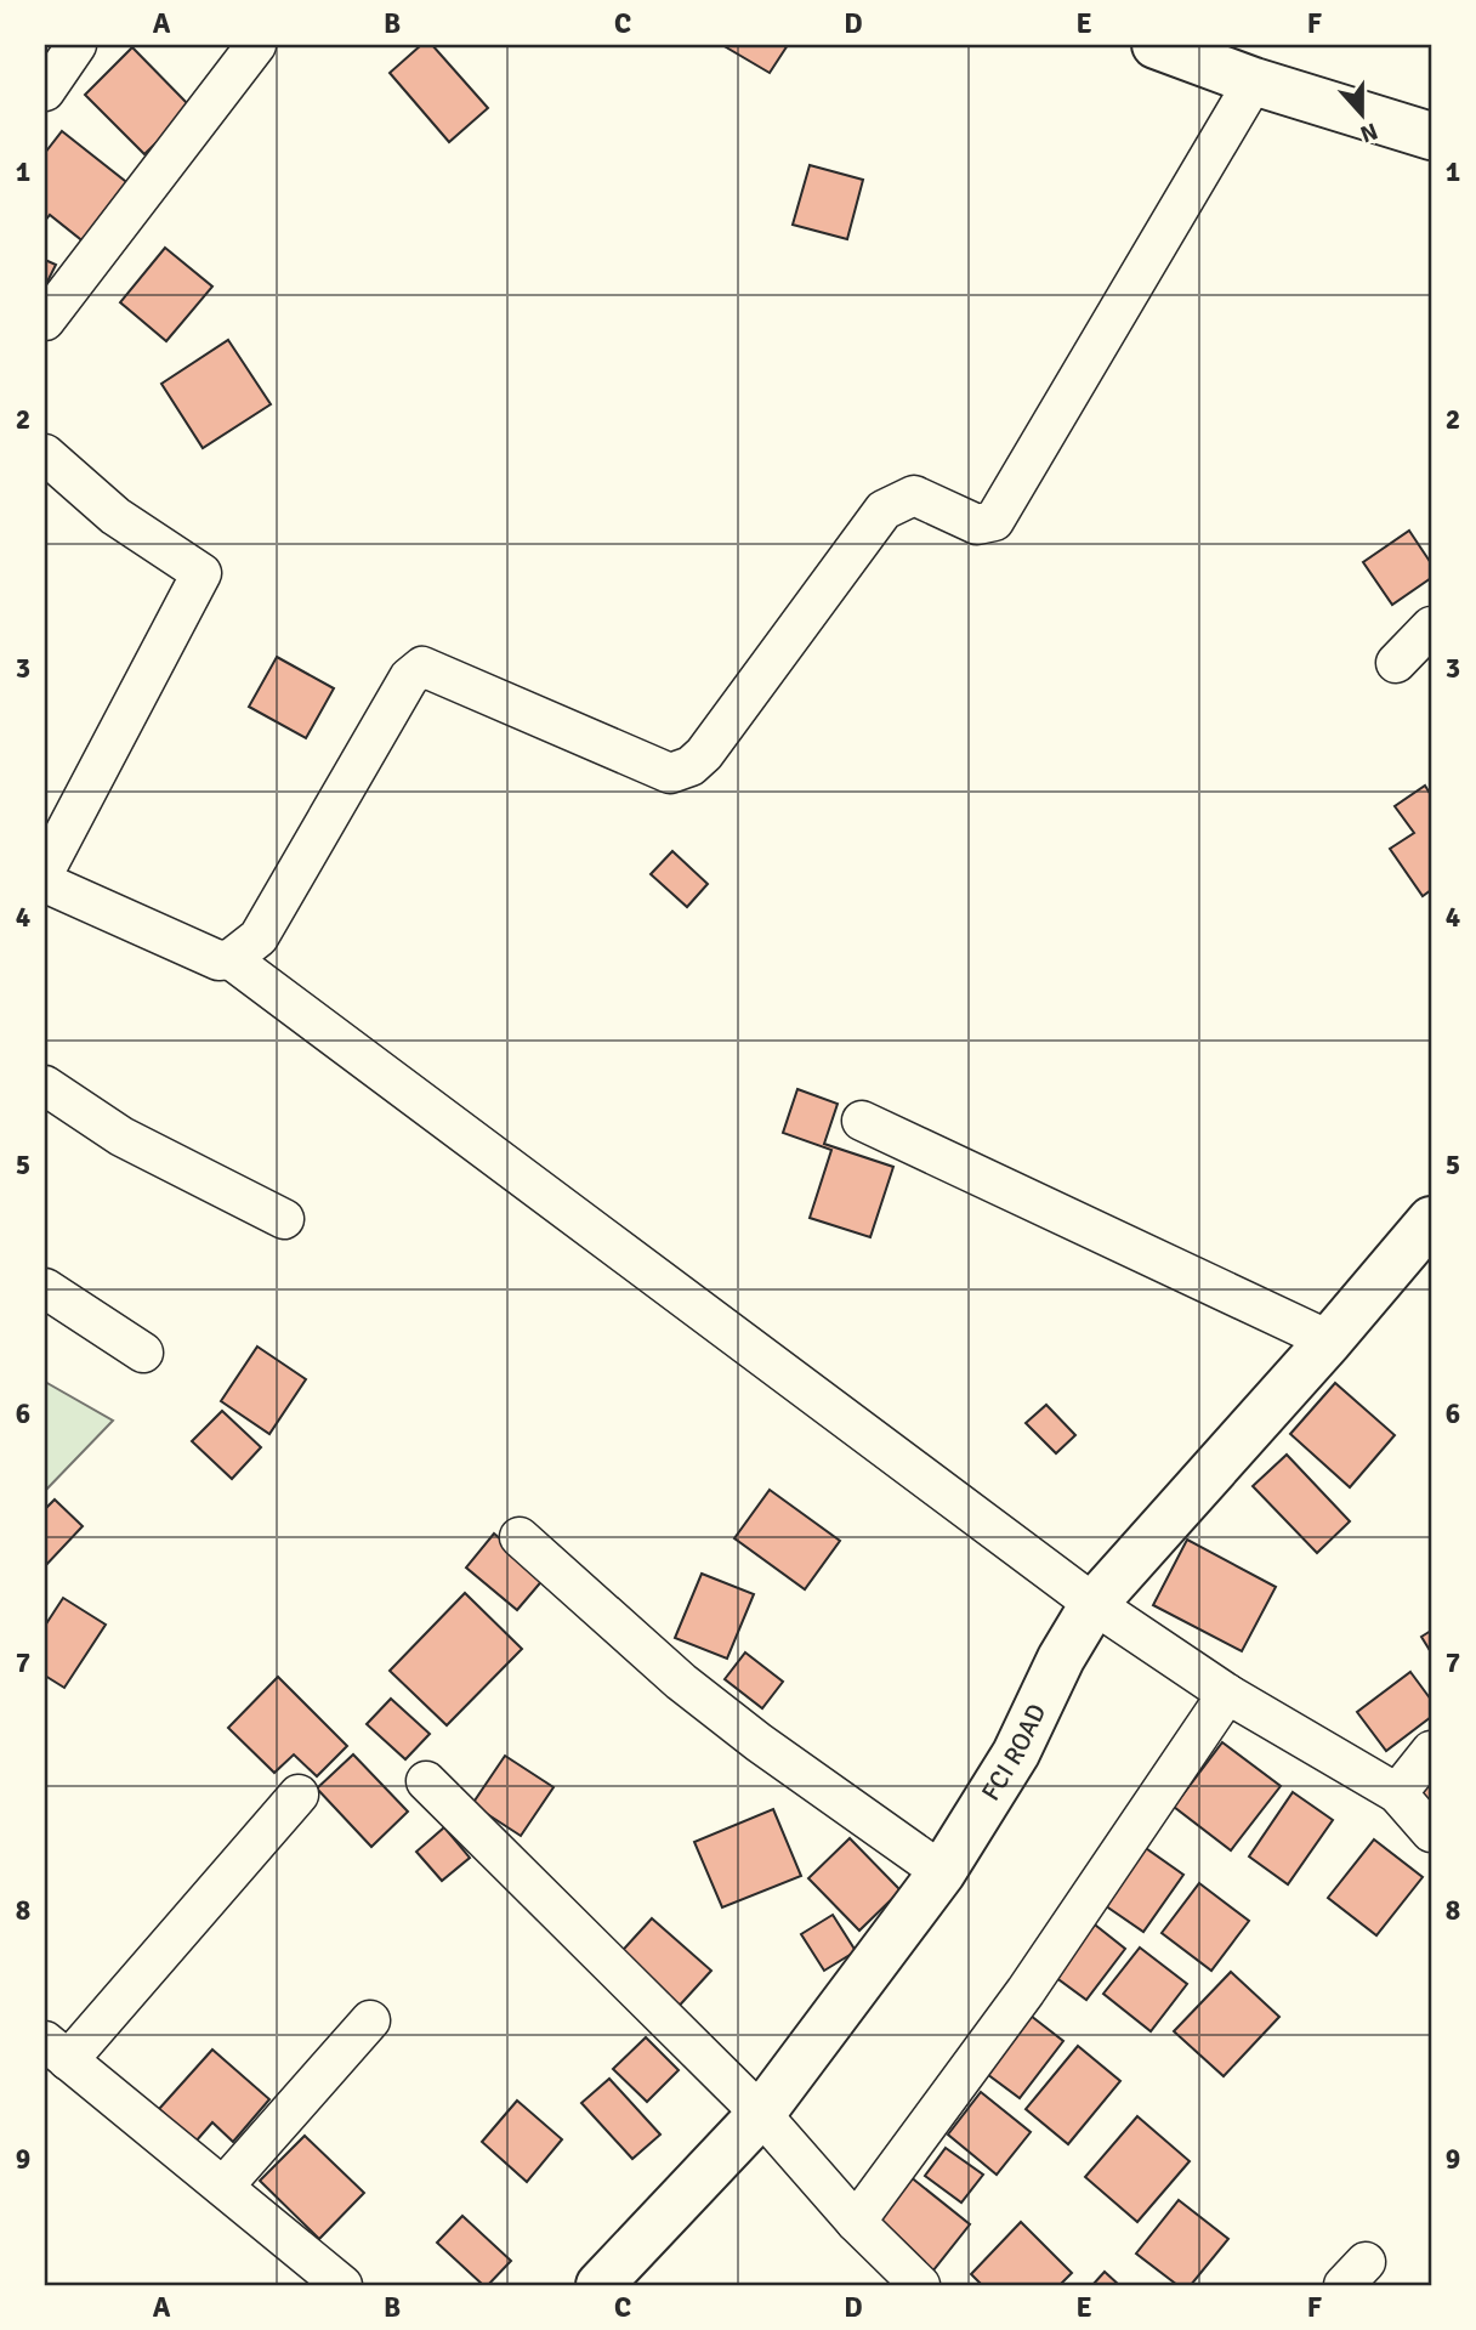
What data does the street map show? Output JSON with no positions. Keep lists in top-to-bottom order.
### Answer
{
  "streets": {
    "street": ["FCI ROAD"]
  },
  "north": "bottom",
  "grid": {
    "columns": [
      "A",
      "B",
      "C",
      "D",
      "E",
      "F"
    ],
    "rows": [
      "1",
      "2",
      "3",
      "4",
      "5",
      "6",
      "7",
      "8",
      "9"
    ]
  }
}
